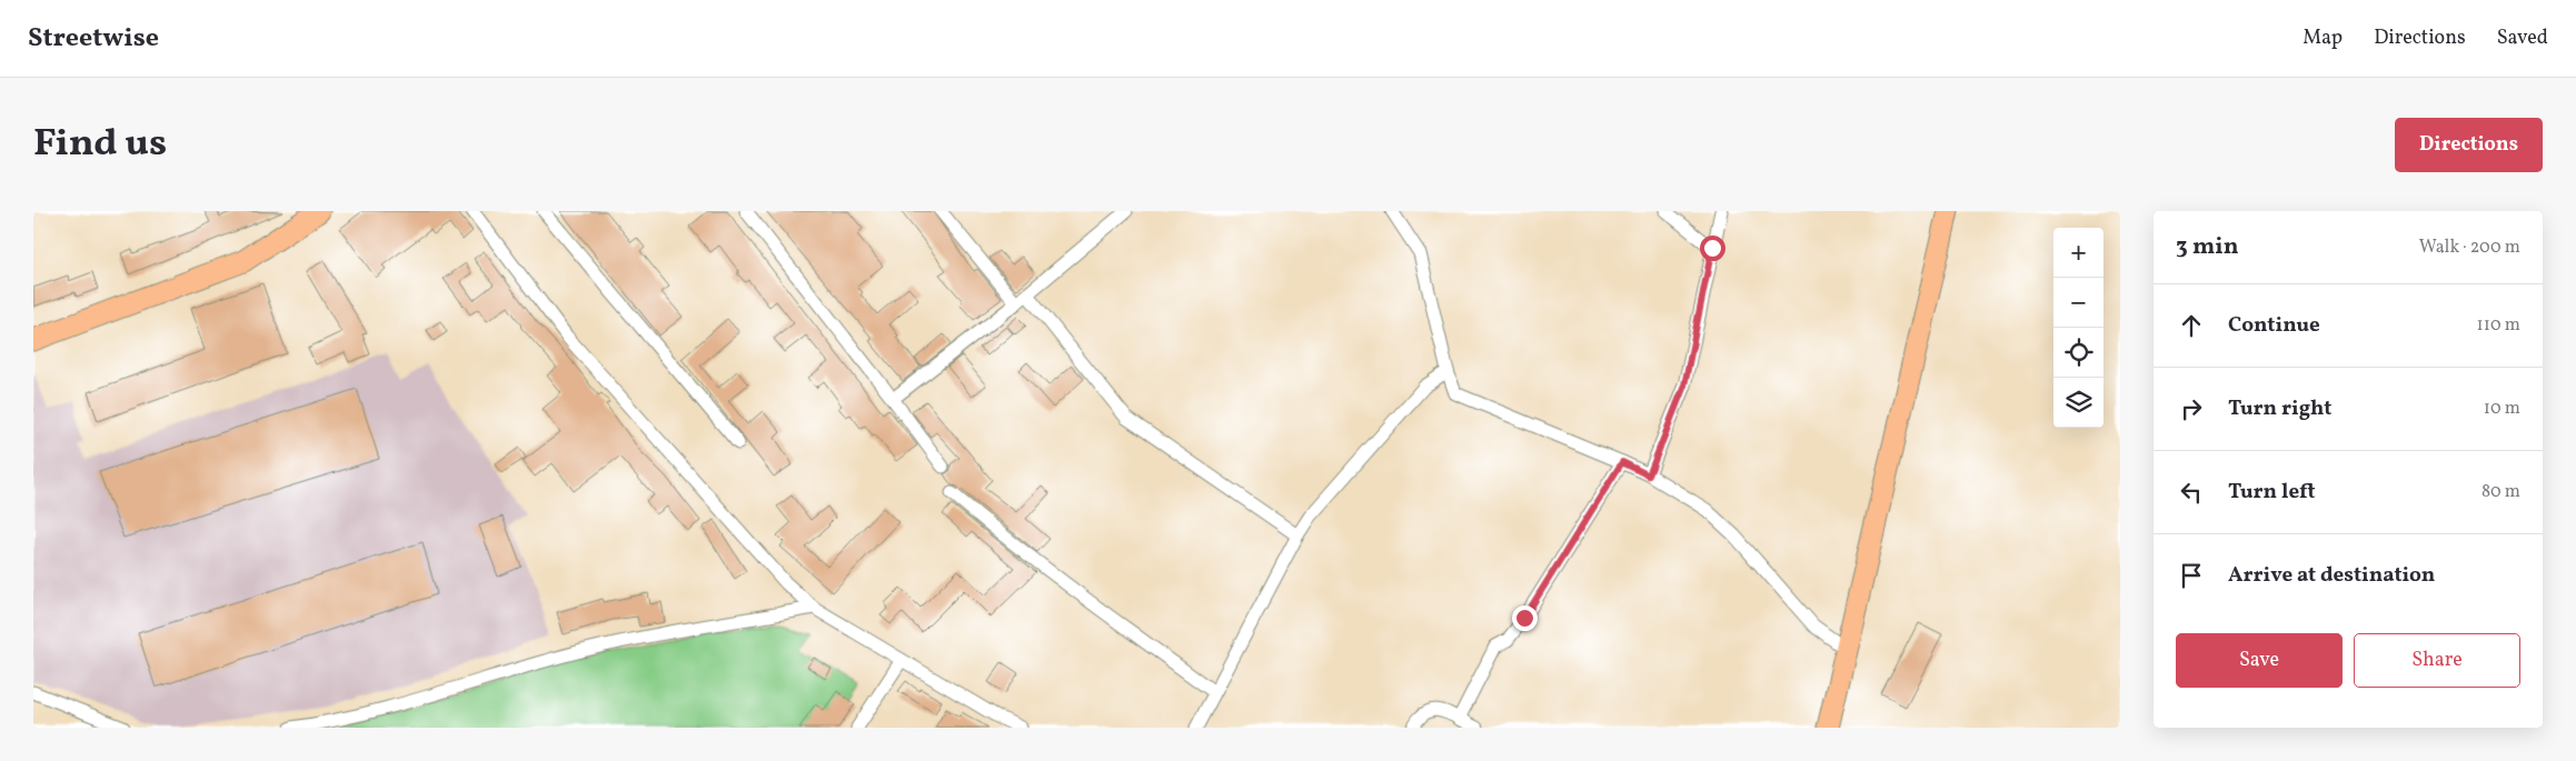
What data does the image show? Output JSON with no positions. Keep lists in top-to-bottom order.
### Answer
{
  "page": {
    "header": "Streetwise",
    "nav": ["Map", "Directions", "Saved"],
    "title": "Find us",
    "buttons": [
      "Directions",
      ["Save", "Share"]
    ],
    "heading": ["3 min", "Walk · 200 m"],
    "map_buttons": ["+", "−"],
    "list": [
      ["Continue", "110 m"],
      ["Turn right", "10 m"],
      ["Turn left", "80 m"],
      "Arrive at destination"
    ]
  }
}
